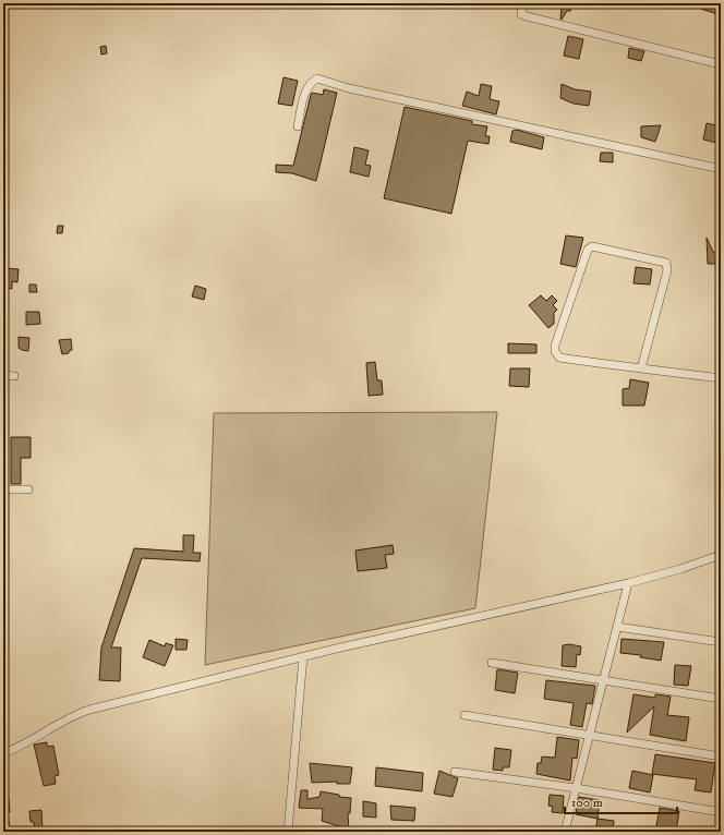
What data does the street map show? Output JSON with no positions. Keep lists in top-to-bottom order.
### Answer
{
  "scale_bar": "100 m"
}
